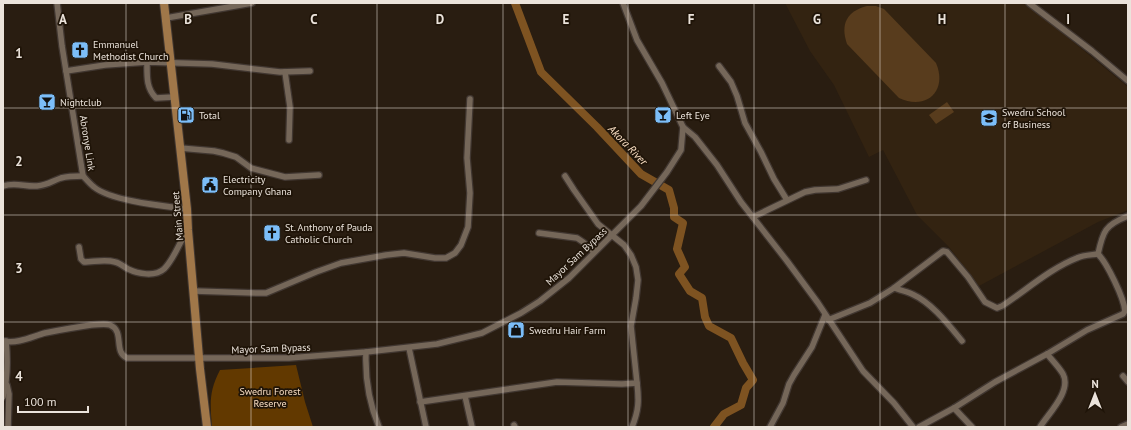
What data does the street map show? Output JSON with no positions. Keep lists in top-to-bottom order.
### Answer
{
  "streets": {
    "main road": ["Main Street"],
    "street": ["Abronye Link", "Mayor Sam Bypass"]
  },
  "crossings": [
    ["Abronye Link", "Main Street"],
    ["Main Street", "Mayor Sam Bypass"]
  ],
  "water": ["Akora River"],
  "parks": ["Swedru Forest Reserve"],
  "places": {
    "church": ["Emmanuel Methodist Church", "St. Anthony of Pauda Catholic Church"],
    "bar": ["Nightclub", "Left Eye"],
    "fuel station": ["Total"],
    "school or university": ["Swedru School of Business"],
    "public building": ["Electricity Company Ghana"],
    "shop": ["Swedru Hair Farm"]
  },
  "scale_bar": "100 m",
  "north": "top",
  "grid": {
    "columns": [
      "A",
      "B",
      "C",
      "D",
      "E",
      "F",
      "G",
      "H",
      "I"
    ],
    "rows": [
      "1",
      "2",
      "3",
      "4"
    ]
  }
}
